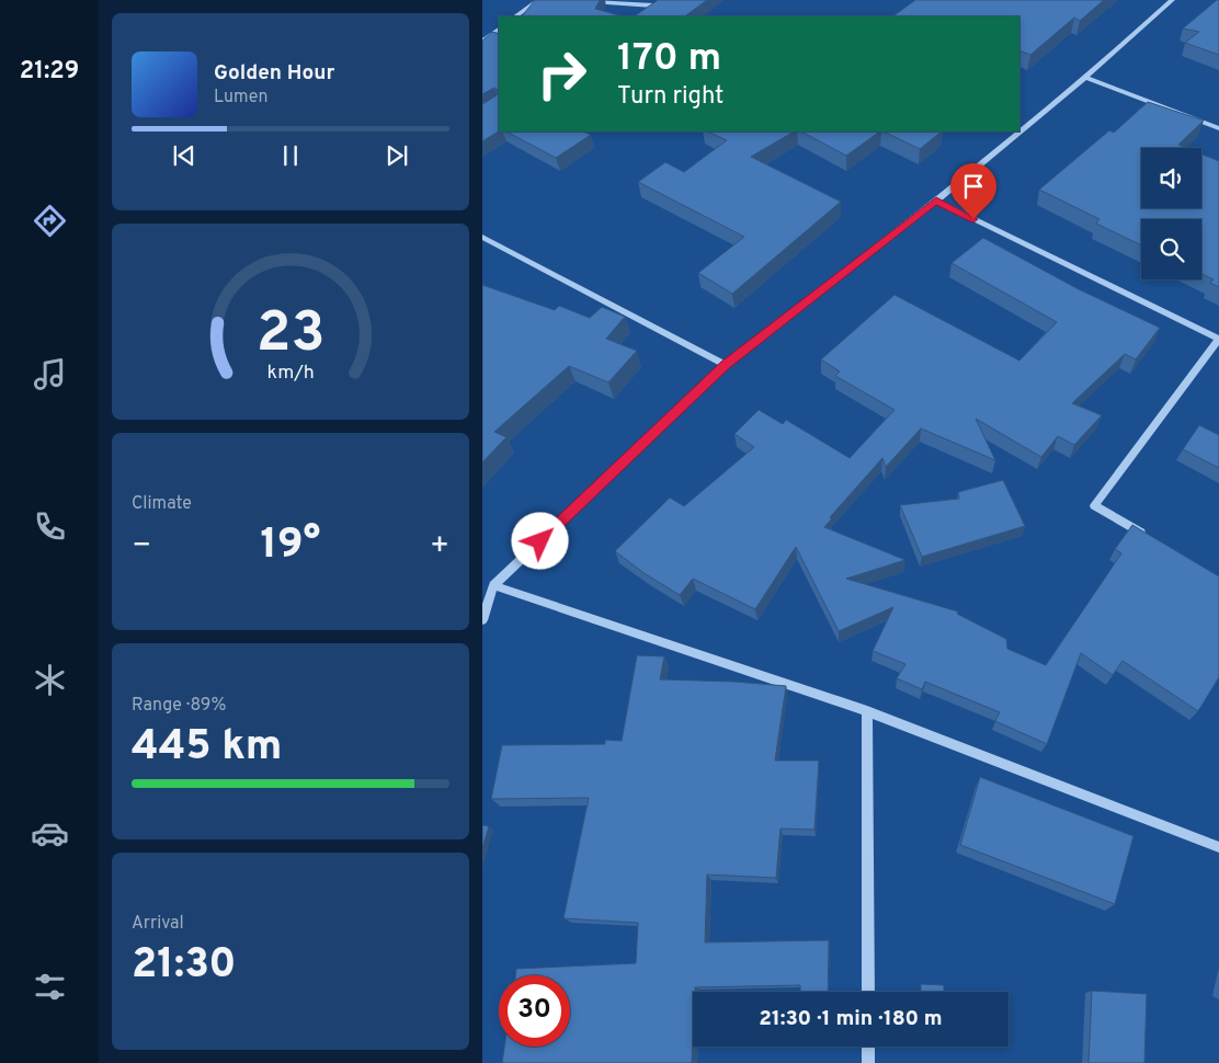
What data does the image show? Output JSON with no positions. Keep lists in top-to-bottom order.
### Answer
{
  "page": {
    "tabs": "21:29",
    "turn": ["170 m", "Turn right"],
    "song": ["Golden Hour", "Lumen"],
    "tile": [
      "Climate",
      ["Range · 89%", "445 km"],
      ["Arrival", "21:30"]
    ],
    "heat": ["−", "19°", "+"],
    "limit": "30",
    "trip": "21:30 · 1 min · 180 m",
    "gauge": ["23", "km/h"]
  }
}
